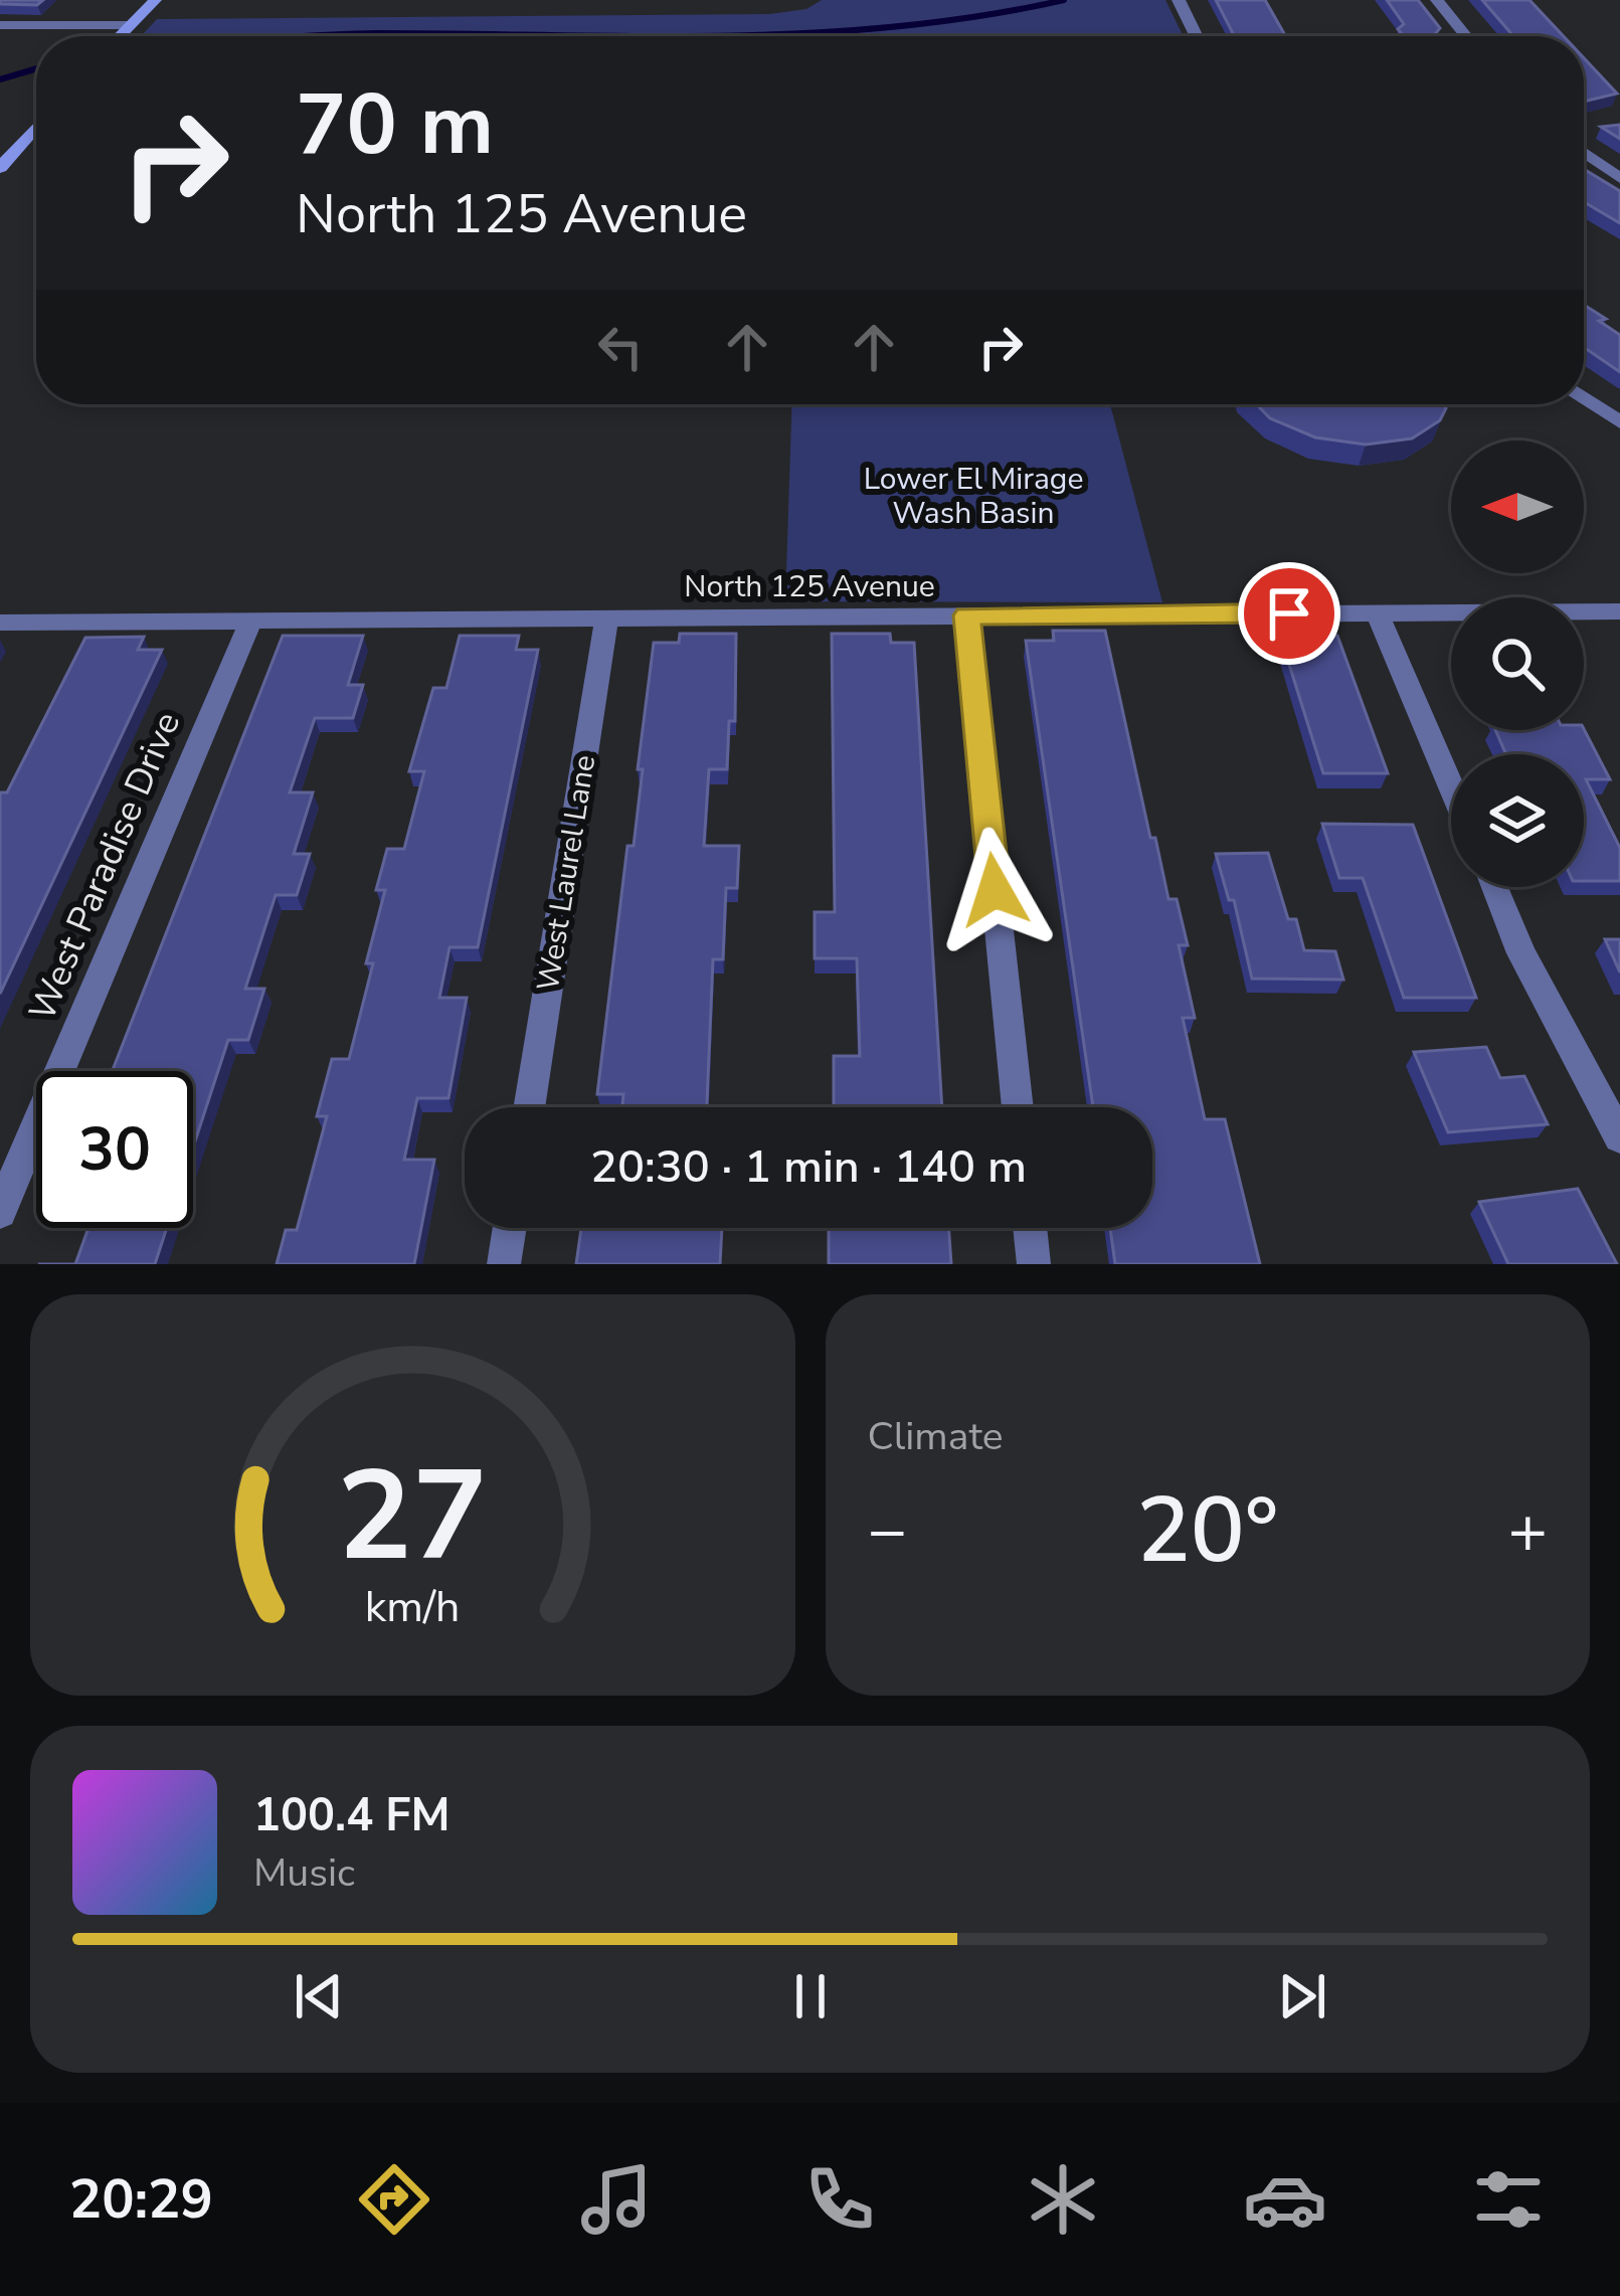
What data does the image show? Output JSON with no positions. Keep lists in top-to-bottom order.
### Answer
{
  "streets": {
    "street": ["North 125 Avenue", "West Paradise Drive", "West Laurel Lane"]
  },
  "crossings": [
    ["North 125 Avenue", "West Paradise Drive"],
    ["North 125 Avenue", "West Laurel Lane"]
  ],
  "parks": ["Lower El Mirage Wash Basin"],
  "north": "left",
  "page": {
    "turn": ["70 m", "North 125 Avenue"],
    "limit": "30",
    "trip": "20:30 · 1 min · 140 m",
    "tile": "Climate",
    "heat": ["−", "20°", "+"],
    "song": ["100.4 FM", "Music"],
    "tabs": "20:29",
    "gauge": ["27", "km/h"]
  }
}
